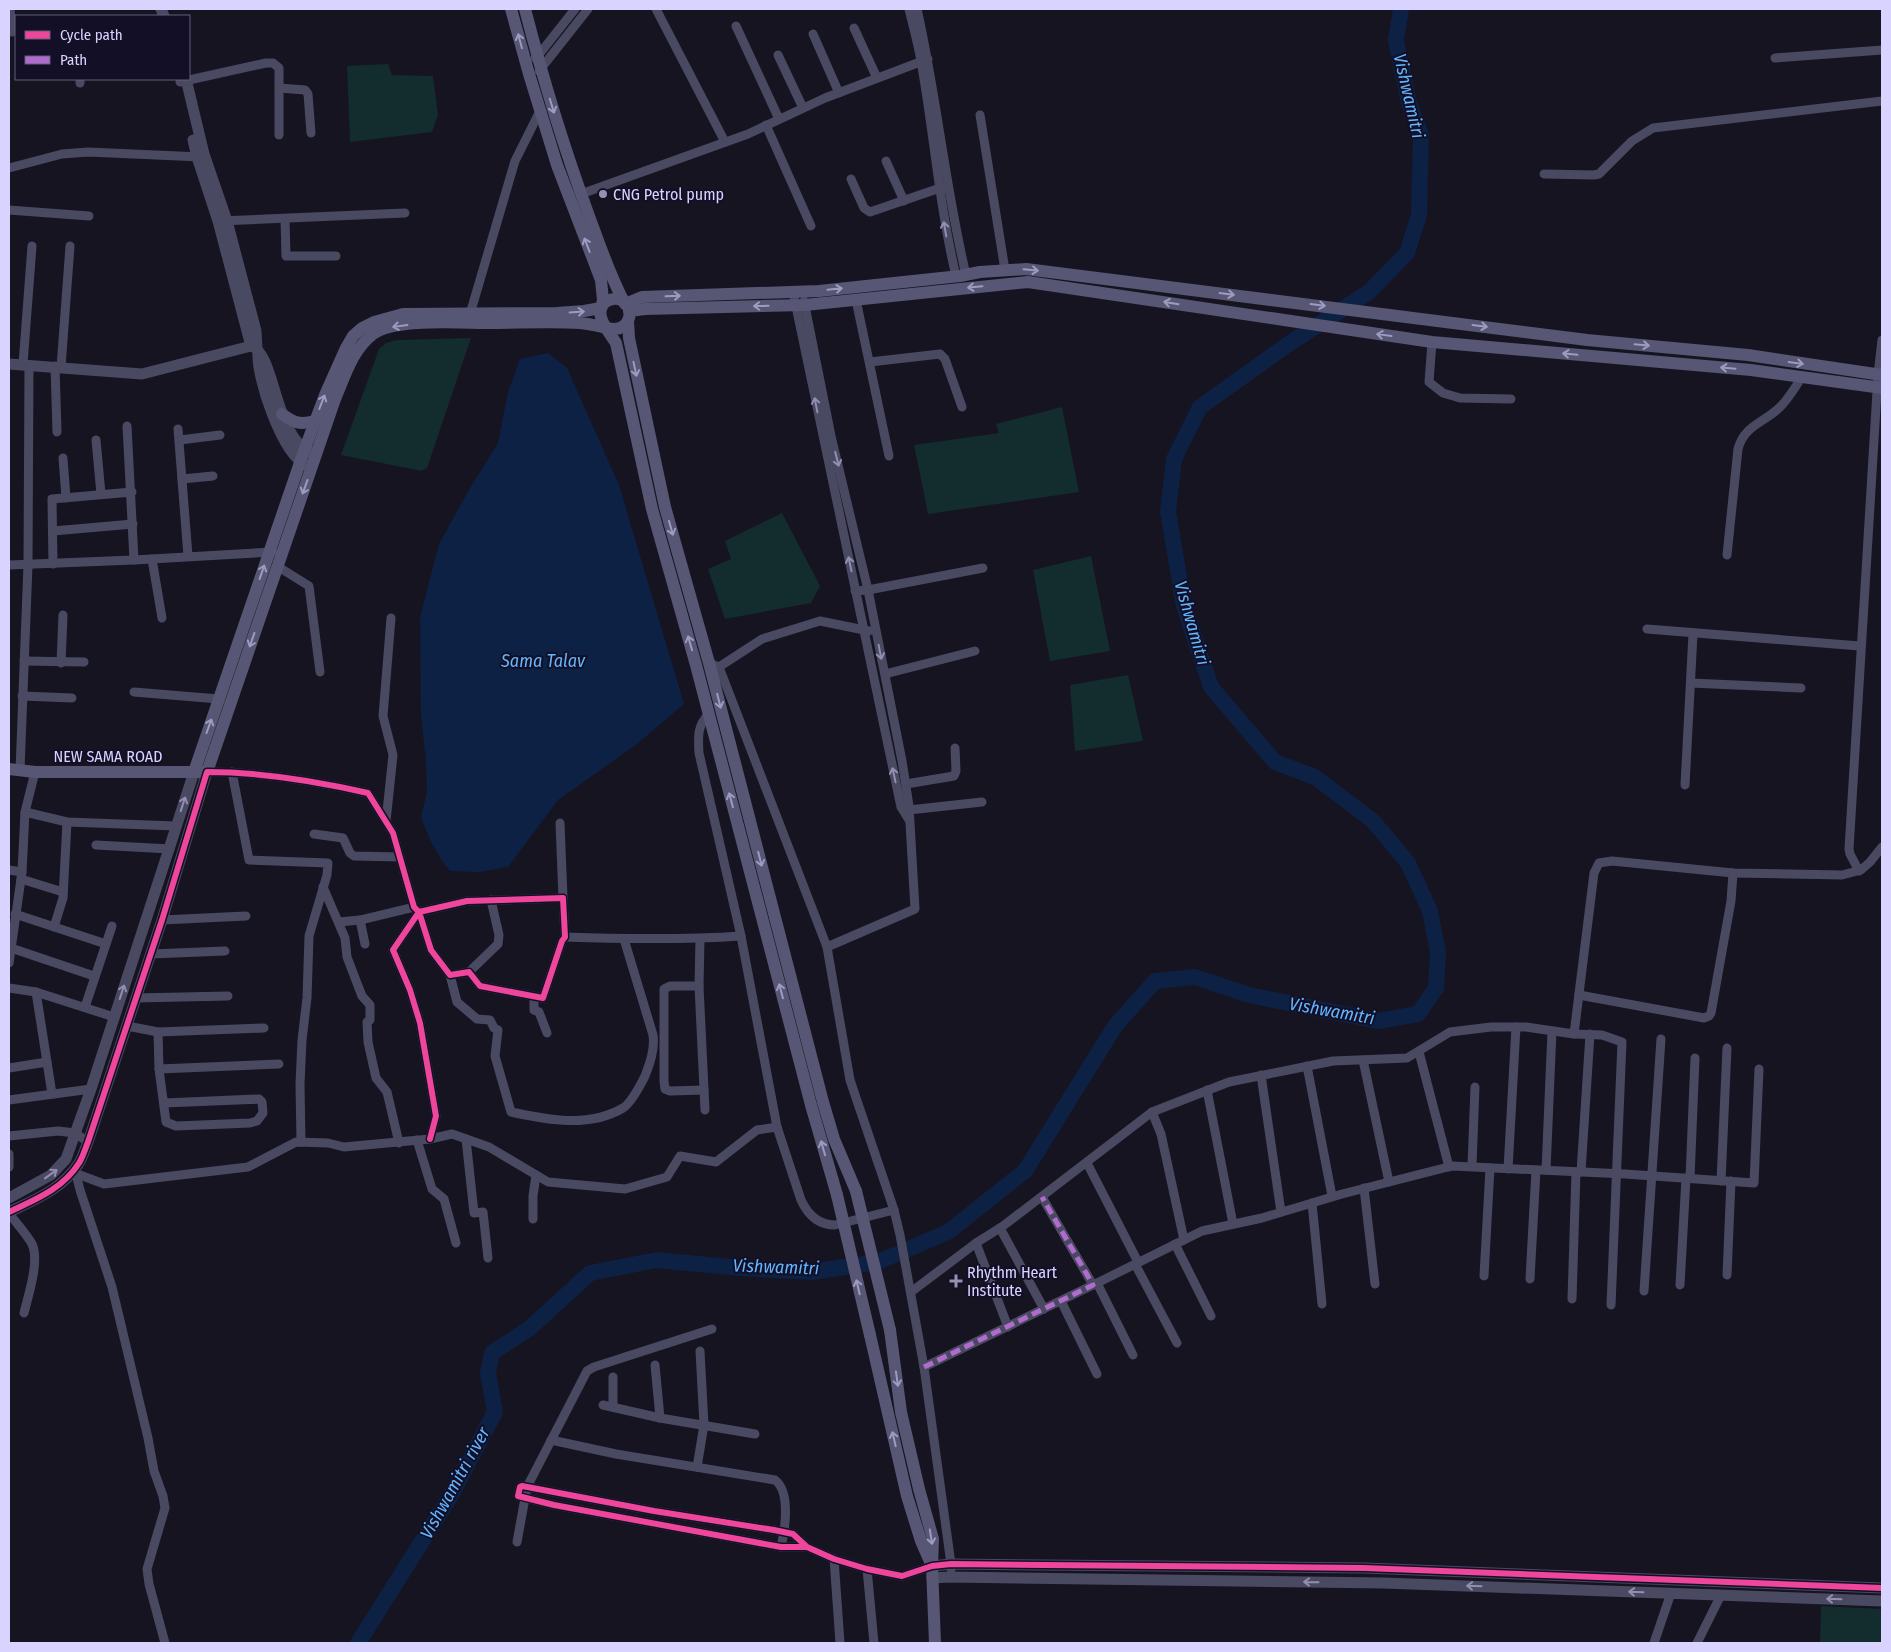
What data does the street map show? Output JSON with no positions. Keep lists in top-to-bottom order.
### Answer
{
  "streets": {
    "main road": ["NEW SAMA ROAD"]
  },
  "water": ["Vishwamitri", "Sama Talav", "Vishwamitri river"],
  "places": {
    "other": ["CNG Petrol pump"],
    "health": ["Rhythm Heart Institute"]
  },
  "legend": ["Cycle path", "Path"]
}
